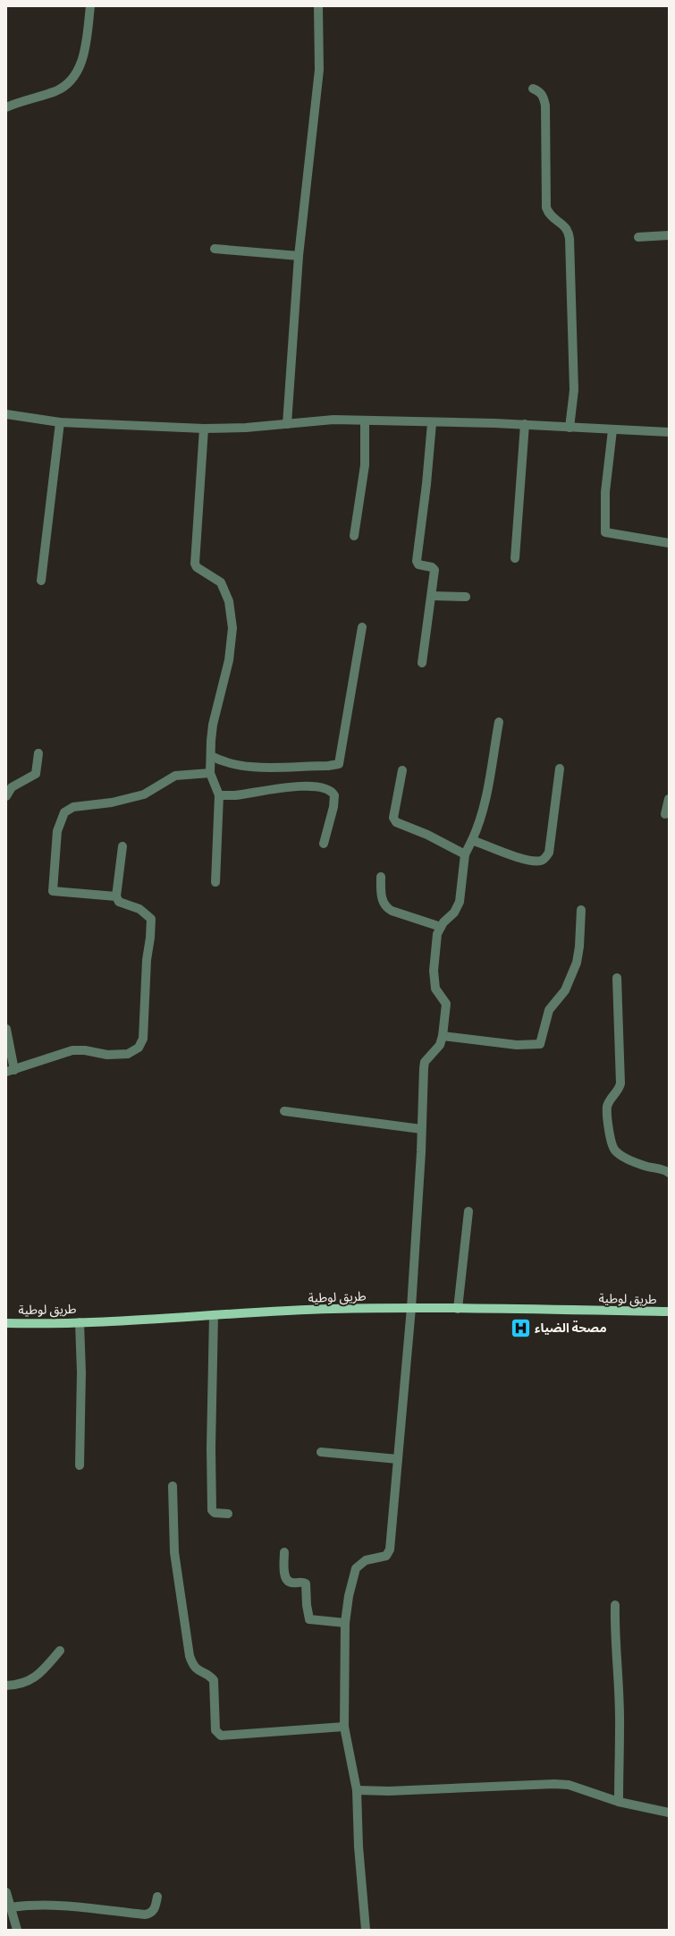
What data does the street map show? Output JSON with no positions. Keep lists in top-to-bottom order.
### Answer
{
  "streets": {
    "main road": ["طريق لوطية"]
  },
  "places": {
    "hospital": ["مصحة الضياء"]
  }
}
